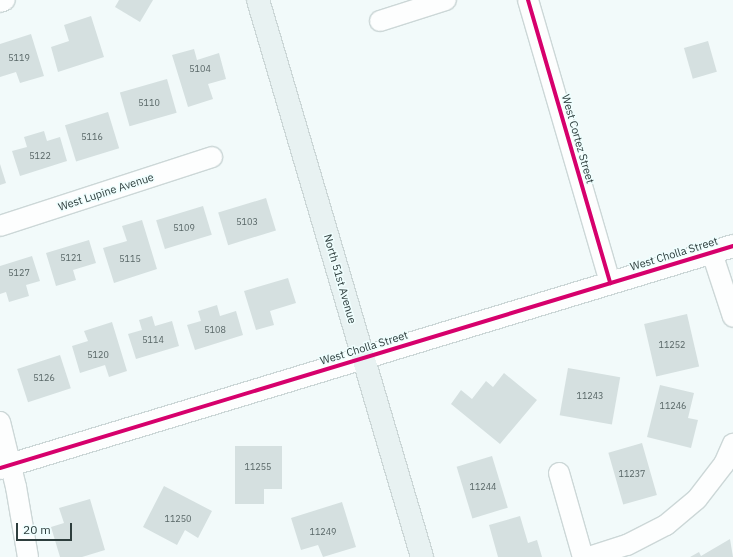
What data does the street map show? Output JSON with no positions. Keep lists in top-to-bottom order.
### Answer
{
  "streets": {
    "main road": ["North 51st Avenue"],
    "street": ["West Cortez Street", "West Lupine Avenue", "West Cholla Street"]
  },
  "crossings": [
    ["West Cortez Street", "West Cholla Street"],
    ["West Cholla Street", "North 51st Avenue"]
  ],
  "house_numbers": [
    "5119",
    "5104",
    "5110",
    "5116",
    "5122",
    "5103",
    "5109",
    "5121",
    "5115",
    "5127",
    "5108",
    "5114",
    "11252",
    "5120",
    "5126",
    "11243",
    "11246",
    "11255",
    "11237",
    "11244",
    "11250",
    "11249"
  ],
  "scale_bar": "20 m"
}
